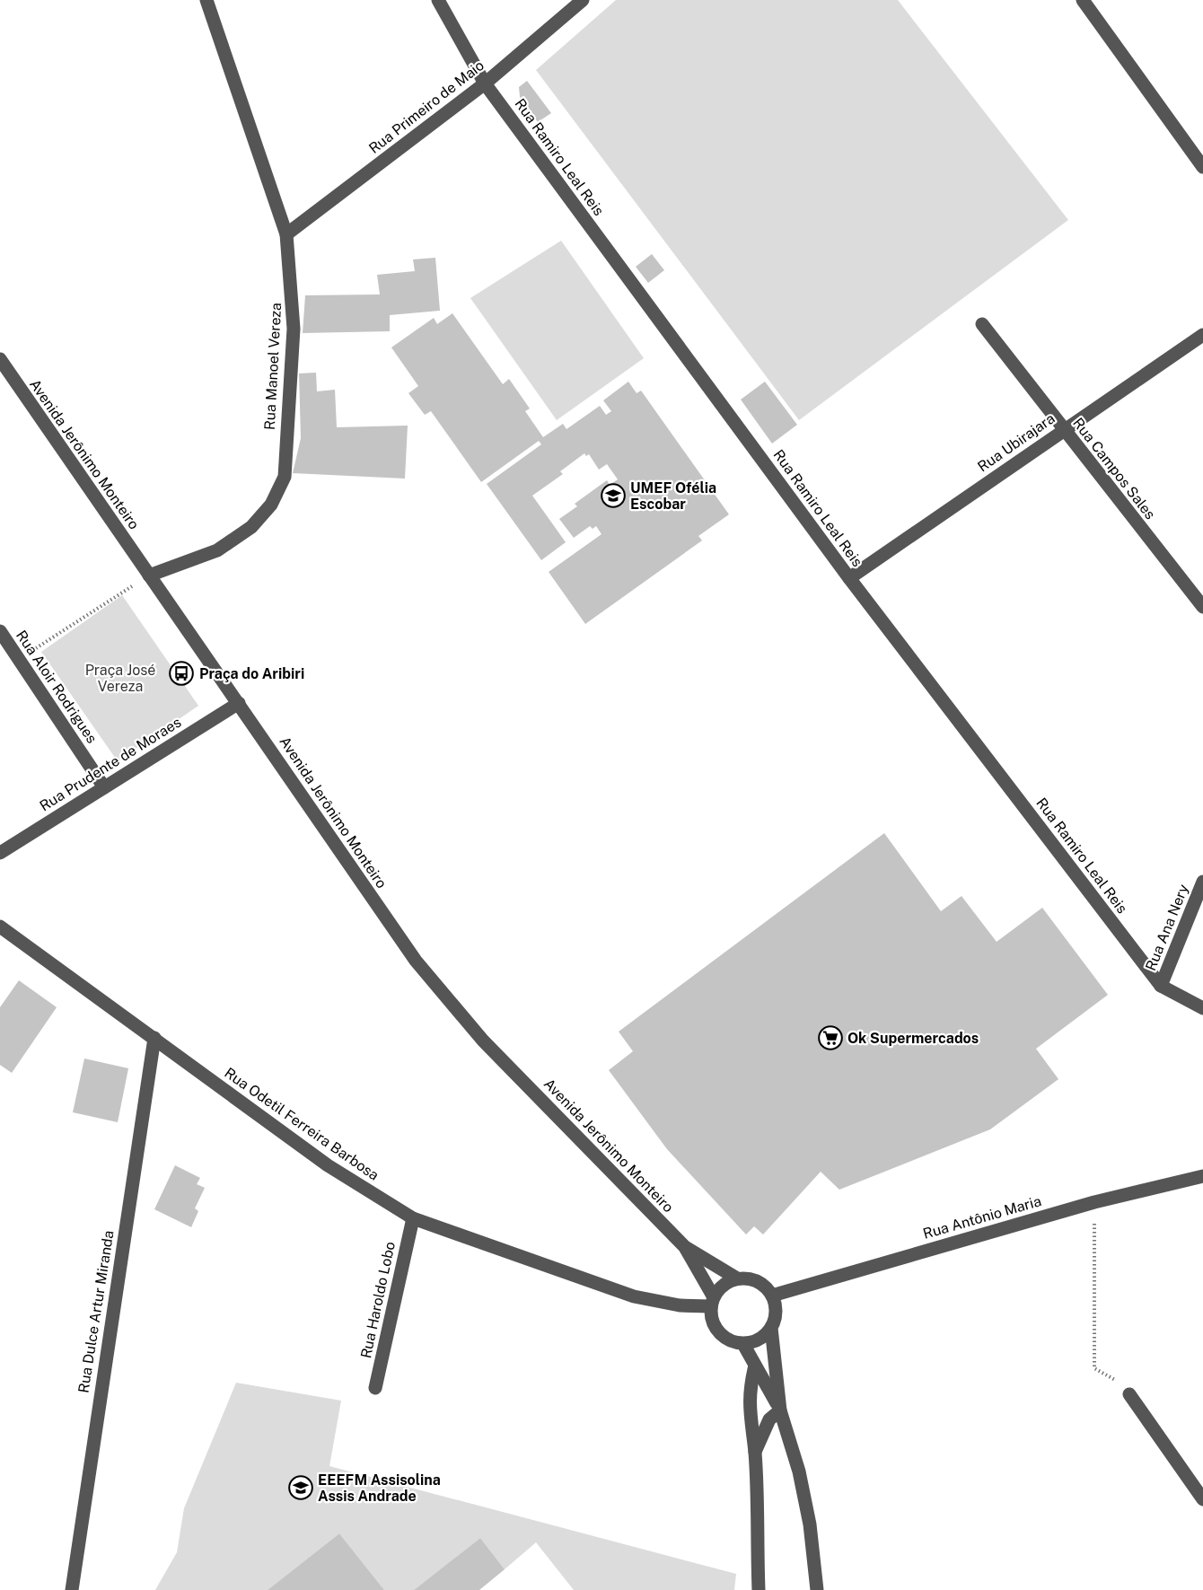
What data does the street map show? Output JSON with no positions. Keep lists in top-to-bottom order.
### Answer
{
  "streets": {
    "street": [
      "Rua Primeiro de Maio",
      "Rua Ramiro Leal Reis",
      "Rua Manoel Vereza",
      "Rua Ubirajara",
      "Avenida Jerônimo Monteiro",
      "Rua Campos Sales",
      "Rua Aloir Rodrigues",
      "Rua Prudente de Moraes",
      "Rua Ana Nery",
      "Rua Odetil Ferreira Barbosa",
      "Rua Antônio Maria",
      "Rua Haroldo Lobo",
      "Rua Dulce Artur Miranda"
    ]
  },
  "crossings": [
    ["Rua Primeiro de Maio", "Rua Ramiro Leal Reis"],
    ["Rua Primeiro de Maio", "Rua Manoel Vereza"],
    ["Rua Ramiro Leal Reis", "Rua Ubirajara"],
    ["Rua Ramiro Leal Reis", "Rua Ana Nery"],
    ["Rua Manoel Vereza", "Avenida Jerônimo Monteiro"],
    ["Rua Ubirajara", "Rua Campos Sales"],
    ["Avenida Jerônimo Monteiro", "Rua Prudente de Moraes"],
    ["Avenida Jerônimo Monteiro", "Rua Odetil Ferreira Barbosa"],
    ["Avenida Jerônimo Monteiro", "Rua Antônio Maria"],
    ["Rua Aloir Rodrigues", "Rua Prudente de Moraes"],
    ["Rua Odetil Ferreira Barbosa", "Rua Antônio Maria"],
    ["Rua Odetil Ferreira Barbosa", "Rua Haroldo Lobo"],
    ["Rua Odetil Ferreira Barbosa", "Rua Dulce Artur Miranda"]
  ],
  "parks": ["Praça José Vereza"],
  "places": {
    "school or university": ["UMEF Ofélia Escobar", "EEEFM Assisolina Assis Andrade"],
    "bus stop": ["Praça do Aribiri"],
    "supermarket": ["Ok Supermercados"]
  }
}
